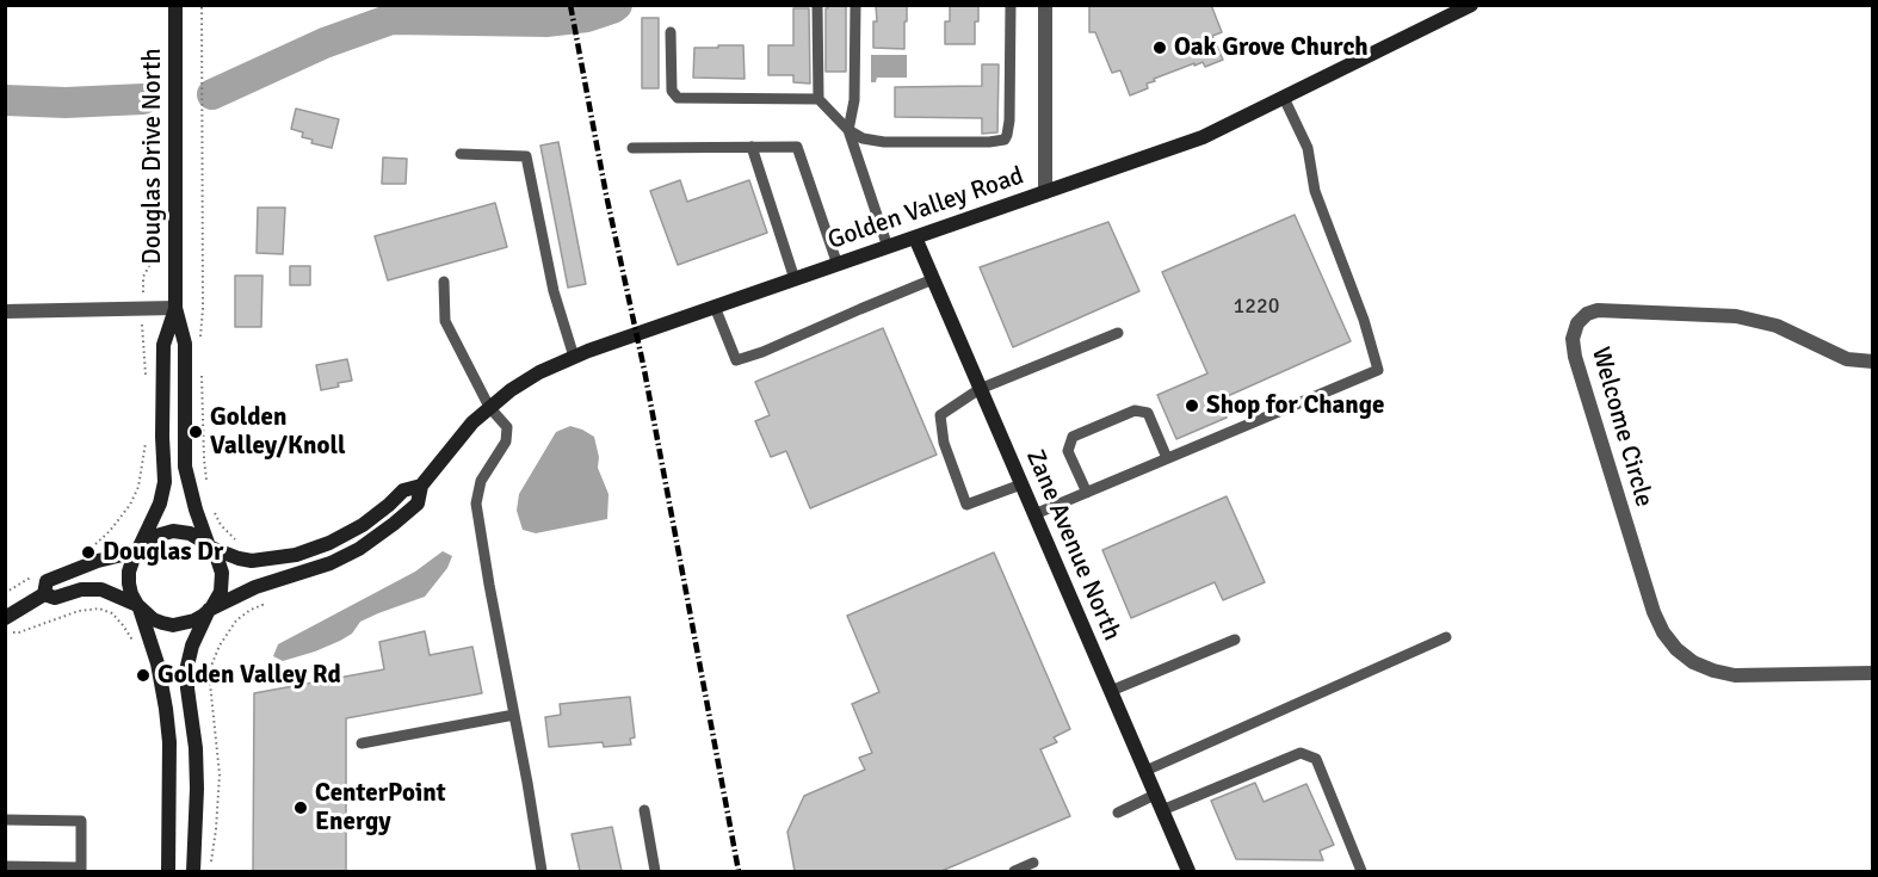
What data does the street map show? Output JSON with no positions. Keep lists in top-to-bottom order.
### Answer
{
  "streets": {
    "street": [
      "Douglas Drive North",
      "Golden Valley Road",
      "Welcome Circle",
      "Zane Avenue North"
    ]
  },
  "crossings": [
    ["Douglas Drive North", "Golden Valley Road"],
    ["Golden Valley Road", "Zane Avenue North"]
  ],
  "places": [
    "Oak Grove Church",
    "Shop for Change",
    "Golden Valley/Knoll",
    "Douglas Dr",
    "Golden Valley Rd",
    "CenterPoint Energy"
  ],
  "house_numbers": ["1220"]
}
